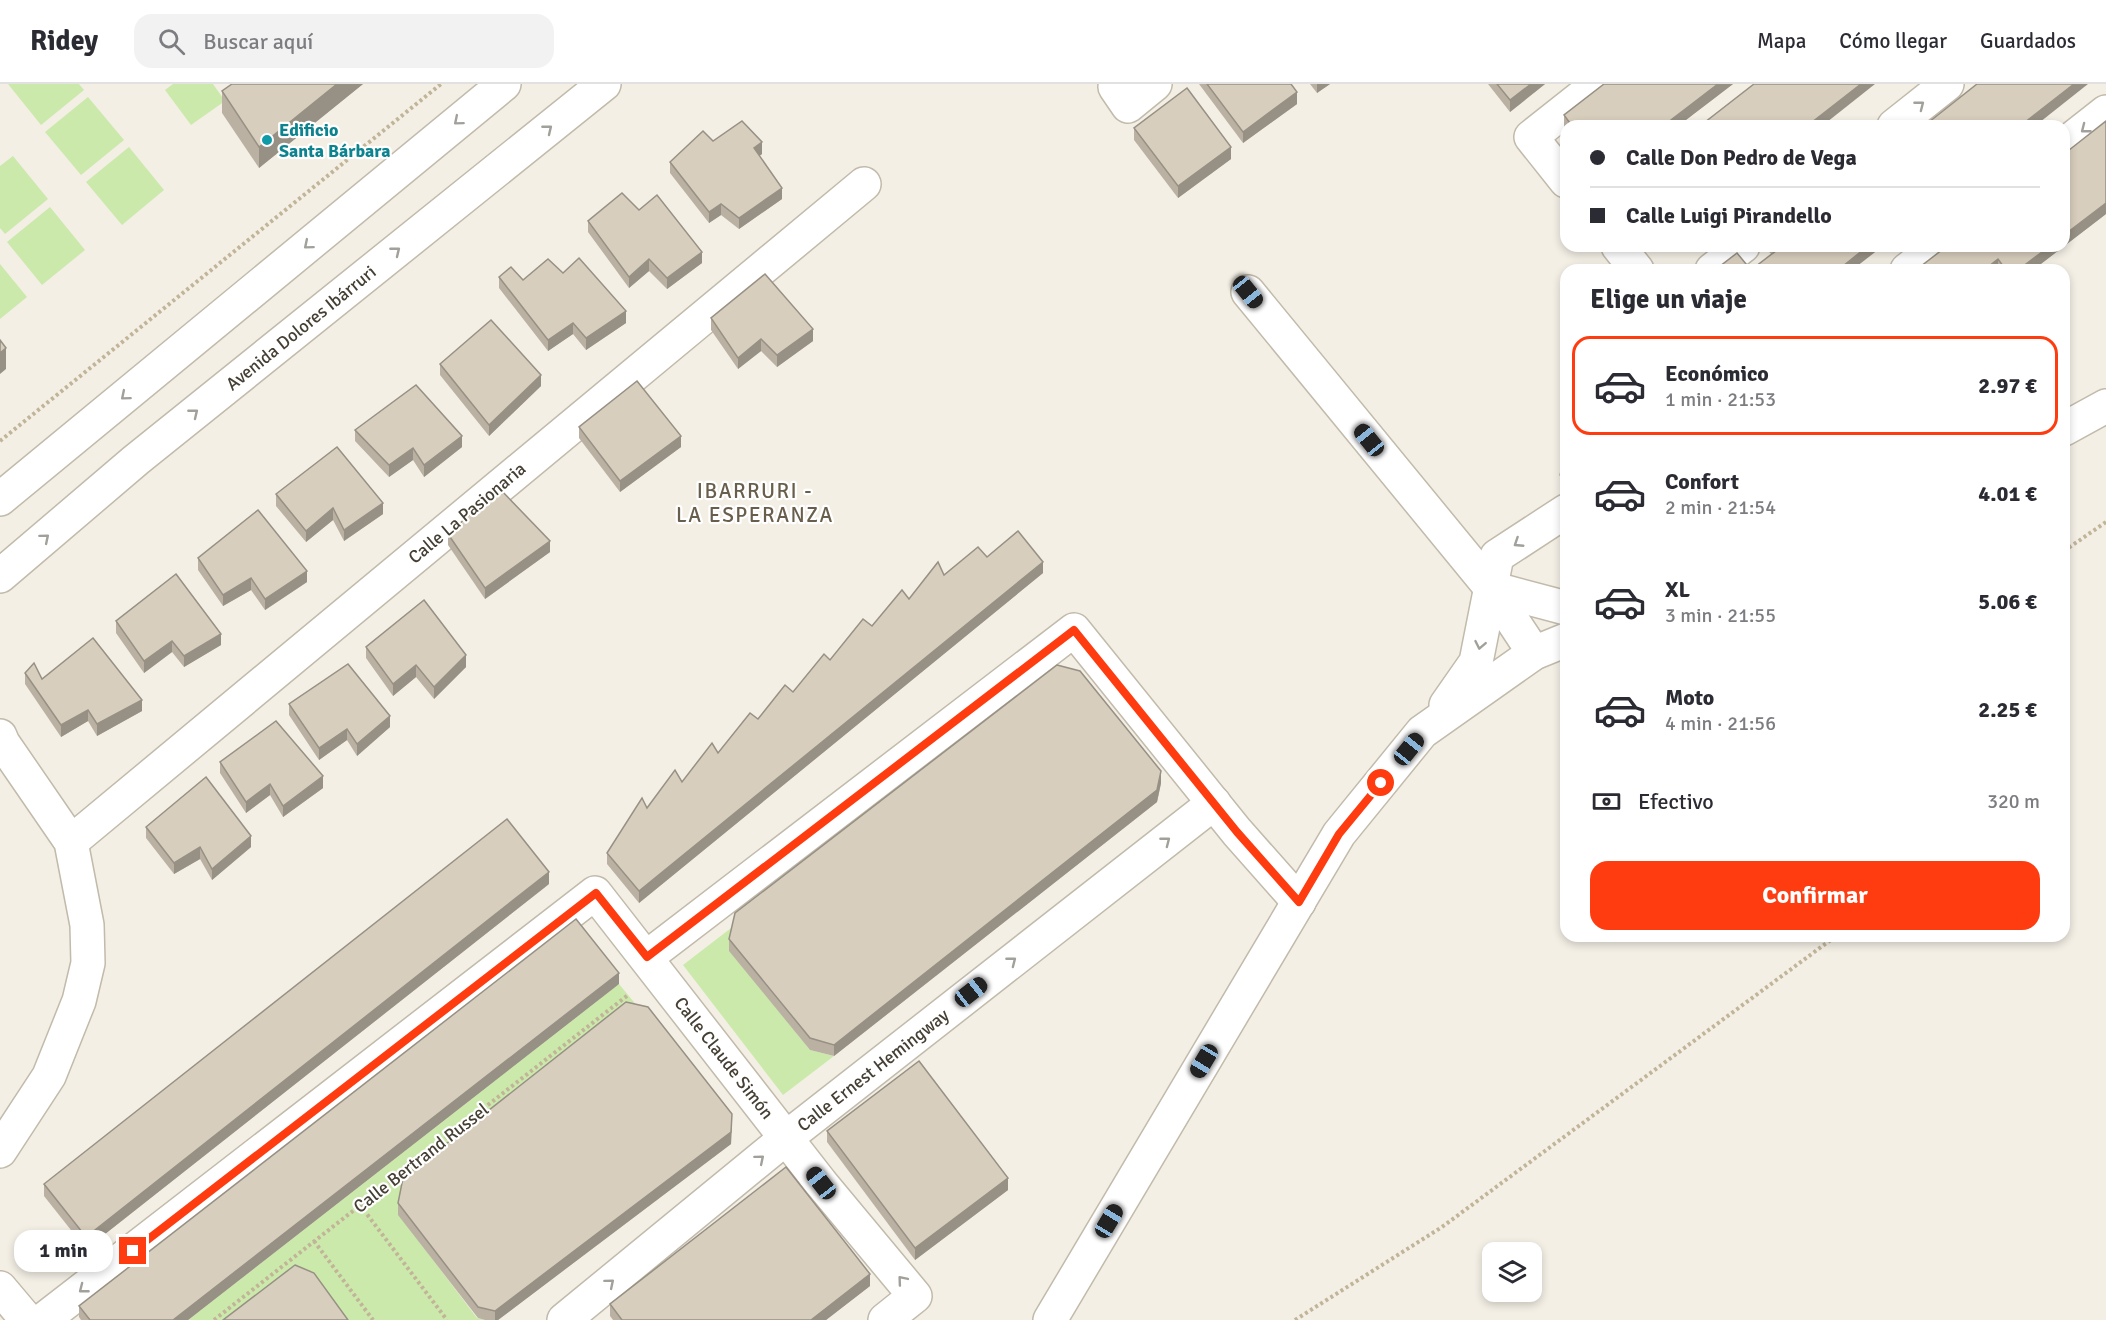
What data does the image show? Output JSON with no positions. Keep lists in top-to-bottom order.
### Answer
{
  "streets": {
    "street": [
      "Avenida Dolores Ibárruri",
      "Calle La Pasionaria",
      "Calle Claude Simón",
      "Calle Ernest Hemingway"
    ],
    "path": ["Calle Bertrand Russel"]
  },
  "crossings": [
    ["Calle Claude Simón", "Calle Ernest Hemingway"]
  ],
  "districts": ["IBARRURI - LA ESPERANZA"],
  "places": ["Edificio Santa Bárbara"],
  "page": {
    "header": "Ridey",
    "search": "Buscar aquí",
    "nav": ["Mapa", "Cómo llegar", "Guardados"],
    "banner": ["Calle Don Pedro de Vega", "Calle Luigi Pirandello"],
    "heading": "Elige un viaje",
    "list": [
      {
        "name": "Económico",
        "note": "1 min · 21:53",
        "value": "2.97 €"
      },
      {
        "name": "Confort",
        "note": "2 min · 21:54",
        "value": "4.01 €"
      },
      {
        "name": "XL",
        "note": "3 min · 21:55",
        "value": "5.06 €"
      },
      {
        "name": "Moto",
        "note": "4 min · 21:56",
        "value": "2.25 €"
      }
    ],
    "pay": ["Efectivo", "320 m"],
    "buttons": "Confirmar",
    "bubble": "1 min"
  }
}
